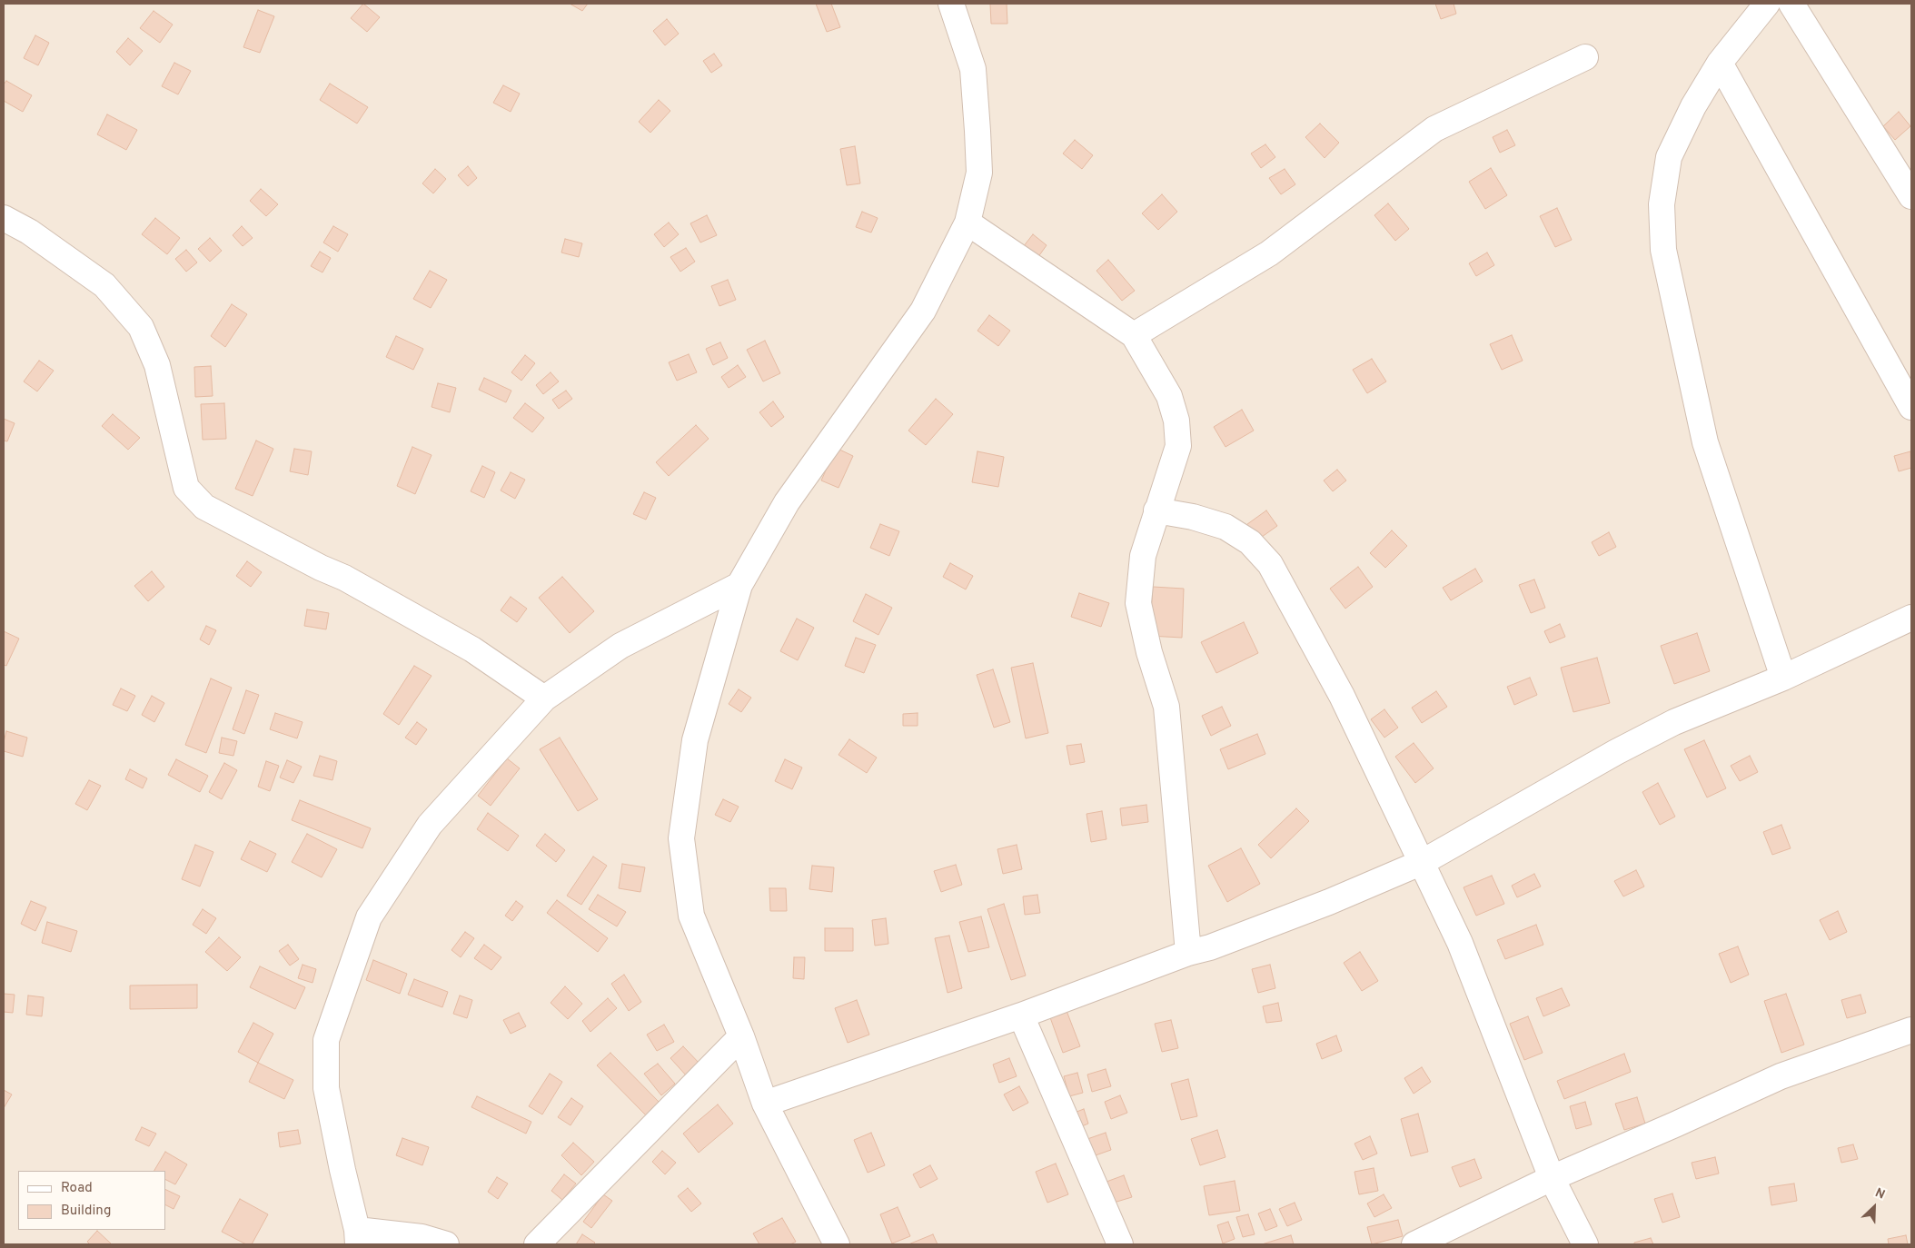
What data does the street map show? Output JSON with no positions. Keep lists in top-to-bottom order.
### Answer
{
  "legend": ["Road", "Building"],
  "north": "top right"
}
